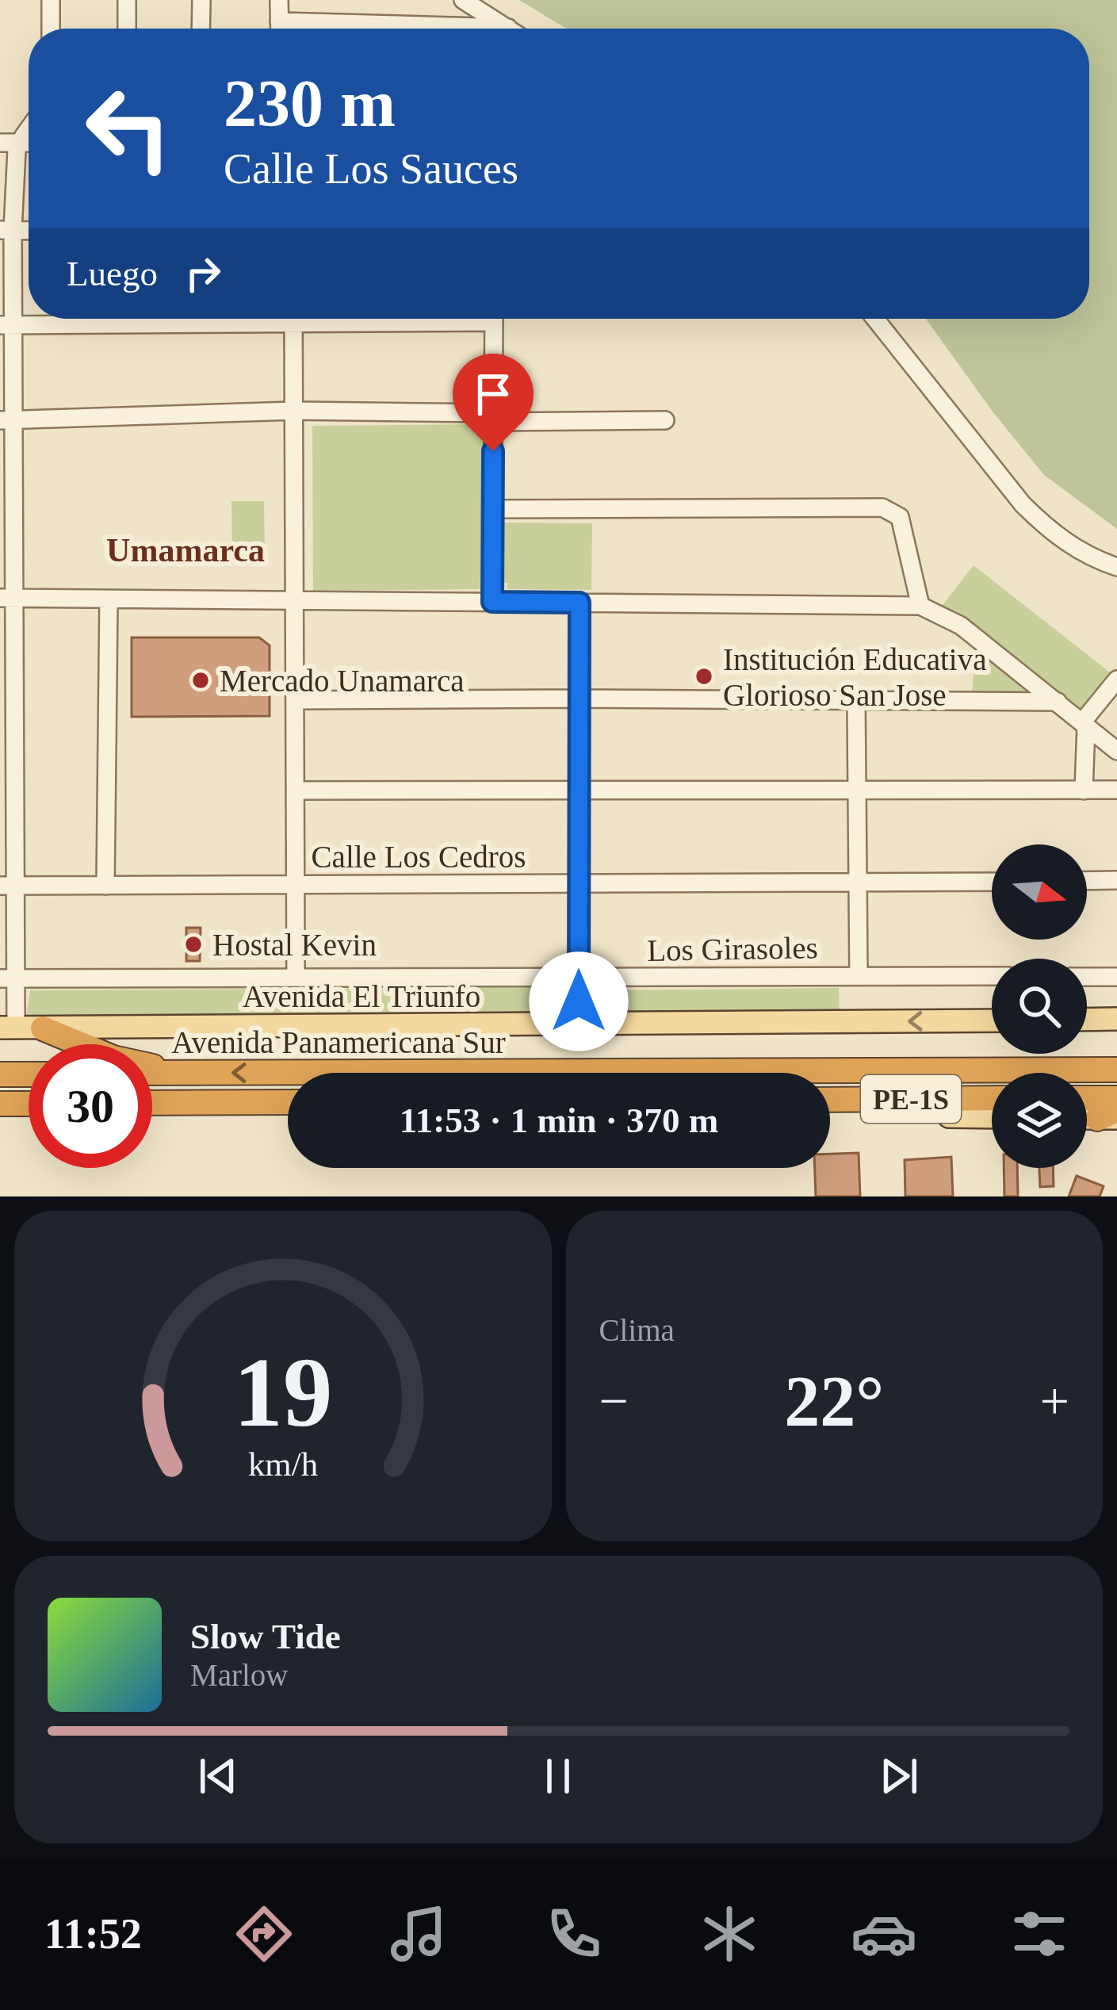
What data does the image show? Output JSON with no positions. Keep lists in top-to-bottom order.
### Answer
{
  "streets": {
    "highway": ["Avenida Panamericana Sur", "PE-1S"],
    "main road": ["Avenida El Triunfo"],
    "street": ["Calle Los Cedros", "Los Girasoles"]
  },
  "one_way": ["Avenida El Triunfo"],
  "districts": ["Umamarca"],
  "places": ["Institución Educativa Glorioso San Jose", "Mercado Unamarca", "Hostal Kevin"],
  "north": "right",
  "page": {
    "turn": ["230 m", "Calle Los Sauces"],
    "then": "Luego",
    "limit": "30",
    "trip": "11:53 · 1 min · 370 m",
    "tile": "Clima",
    "heat": ["−", "22°", "+"],
    "song": ["Slow Tide", "Marlow"],
    "tabs": "11:52",
    "gauge": ["19", "km/h"]
  }
}
